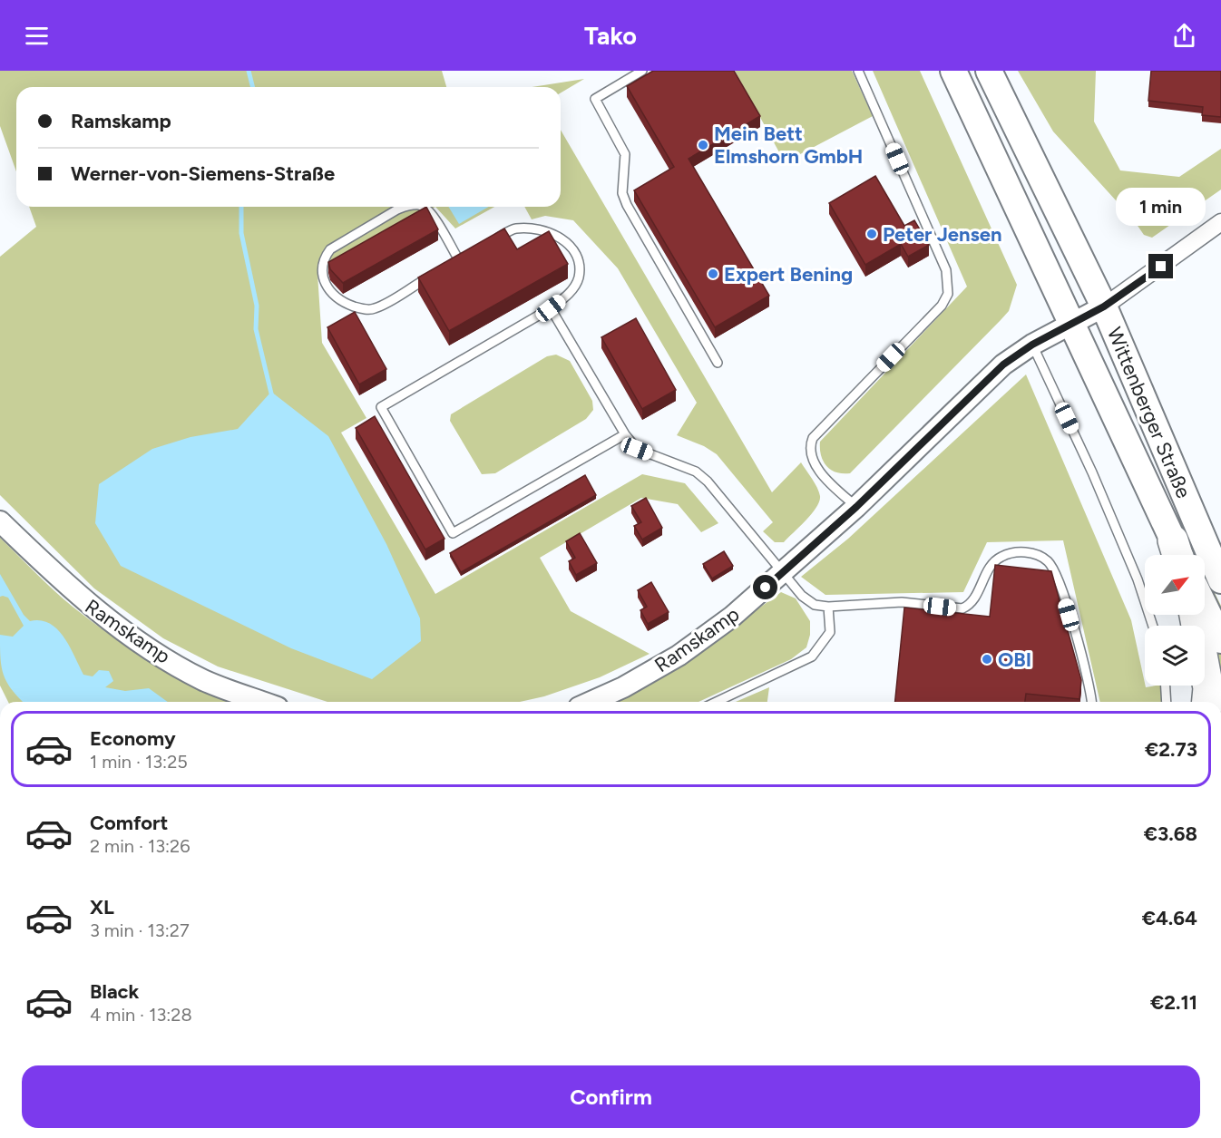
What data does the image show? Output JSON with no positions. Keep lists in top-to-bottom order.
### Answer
{
  "streets": {
    "main road": ["Wittenberger Straße"],
    "street": ["Ramskamp"]
  },
  "crossings": [
    ["Wittenberger Straße", "Ramskamp"]
  ],
  "places": [
    "Mein Bett Elmshorn GmbH",
    "Peter Jensen",
    "Expert Bening",
    "OBI"
  ],
  "north": "top right",
  "page": {
    "header": "Tako",
    "banner": ["Ramskamp", "Werner-von-Siemens-Straße"],
    "bubble": "1 min",
    "list": [
      {
        "name": "Economy",
        "note": "1 min · 13:25",
        "value": "€2.73"
      },
      {
        "name": "Comfort",
        "note": "2 min · 13:26",
        "value": "€3.68"
      },
      {
        "name": "XL",
        "note": "3 min · 13:27",
        "value": "€4.64"
      },
      {
        "name": "Black",
        "note": "4 min · 13:28",
        "value": "€2.11"
      }
    ],
    "buttons": "Confirm"
  }
}
